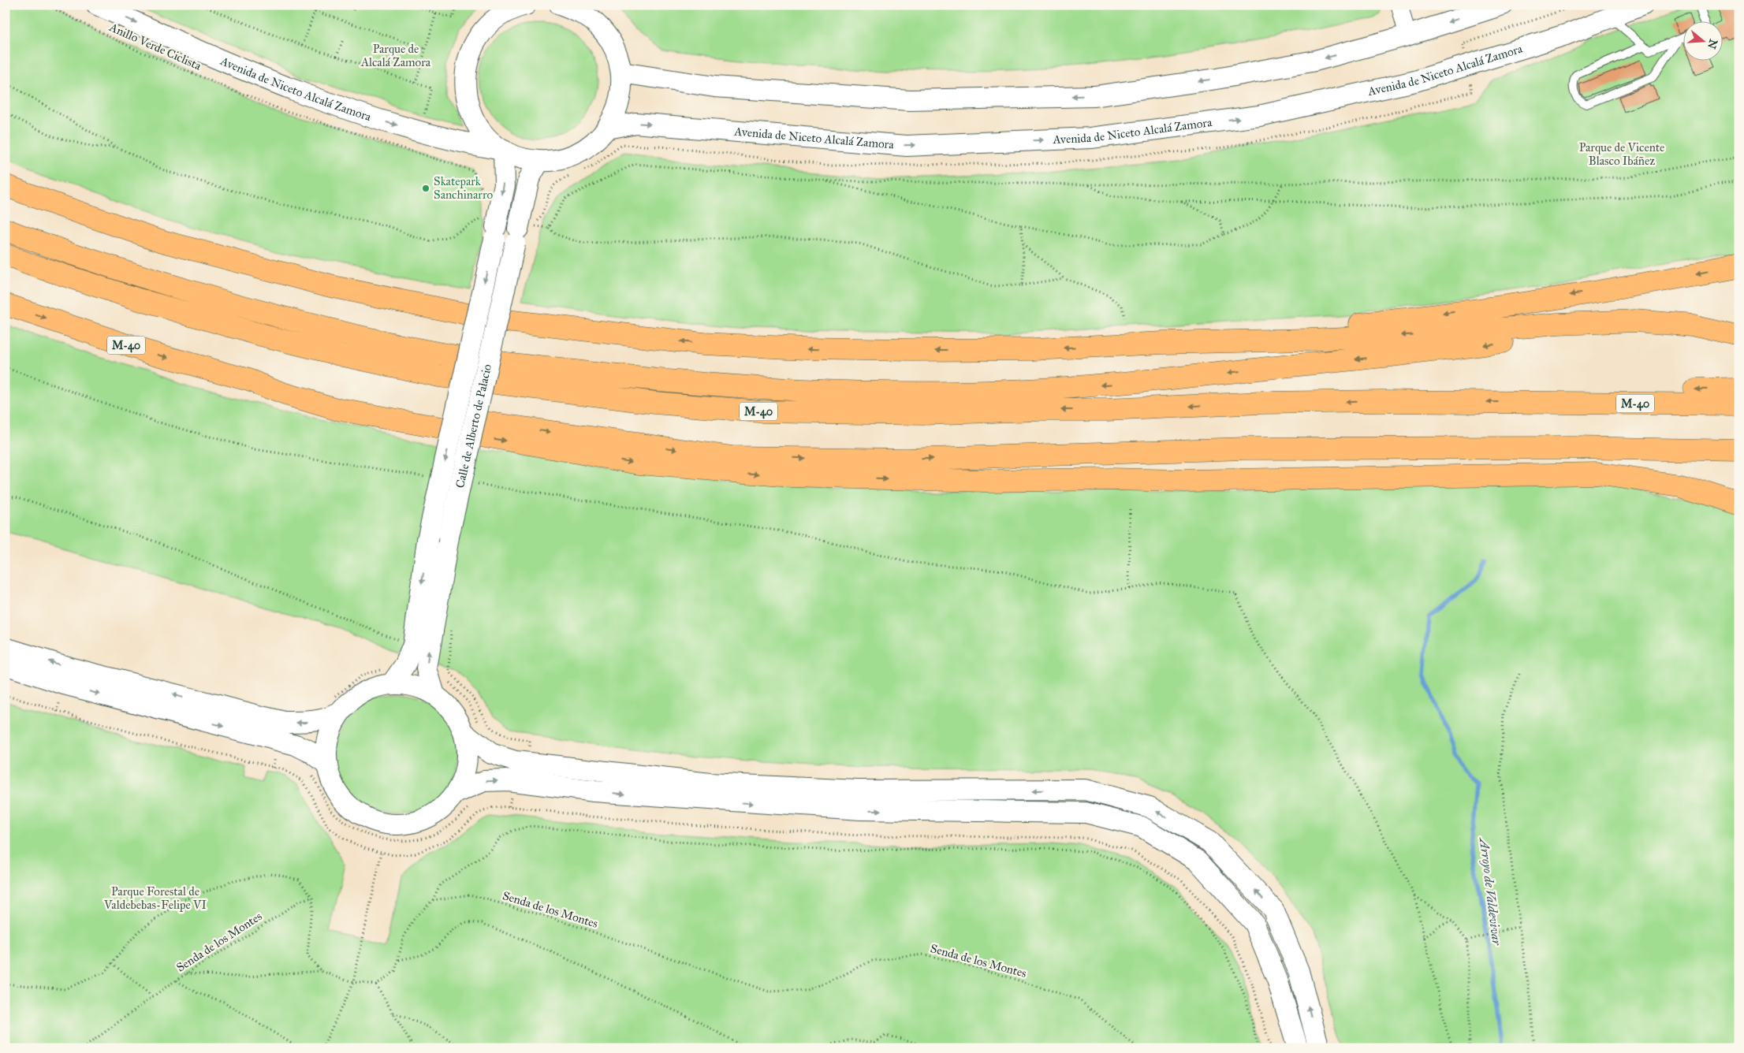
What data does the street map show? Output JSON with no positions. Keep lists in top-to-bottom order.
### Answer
{
  "streets": {
    "highway": ["M-40"],
    "street": ["Avenida de Niceto Alcalá Zamora", "Calle de Alberto de Palacio"],
    "path": ["Anillo Verde Ciclista", "Senda de los Montes"]
  },
  "crossings": [
    ["Avenida de Niceto Alcalá Zamora", "Calle de Alberto de Palacio"]
  ],
  "water": ["Arroyo de Valdevivar"],
  "parks": ["Parque de Alcalá Zamora", "Parque de Vicente Blasco Ibáñez", "Parque Forestal de Valdebebas-Felipe VI"],
  "places": ["Skatepark Sanchinarro"],
  "north": "right"
}
